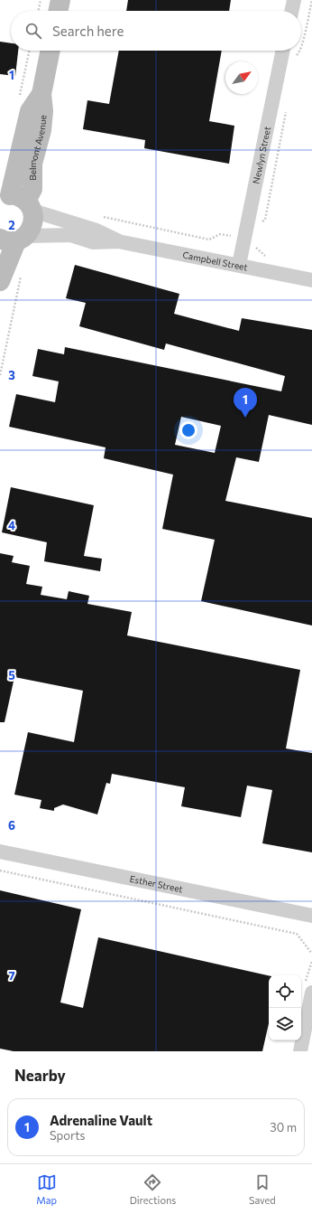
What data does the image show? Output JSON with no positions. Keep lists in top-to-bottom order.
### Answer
{
  "streets": {
    "main road": ["Belmont Avenue"],
    "street": ["Newlyn Street", "Campbell Street", "Esther Street"]
  },
  "crossings": [
    ["Belmont Avenue", "Campbell Street"],
    ["Newlyn Street", "Campbell Street"]
  ],
  "north": "top right",
  "page": {
    "search": "Search here",
    "pins": "1",
    "heading": "Nearby",
    "list": [
      {
        "mark": "1",
        "name": "Adrenaline Vault",
        "note": "Sports",
        "value": "30 m"
      }
    ],
    "nav": ["Map", "Directions", "Saved"]
  },
  "grid": {
    "rows": [
      "1",
      "2",
      "3",
      "4",
      "5",
      "6",
      "7"
    ]
  }
}
